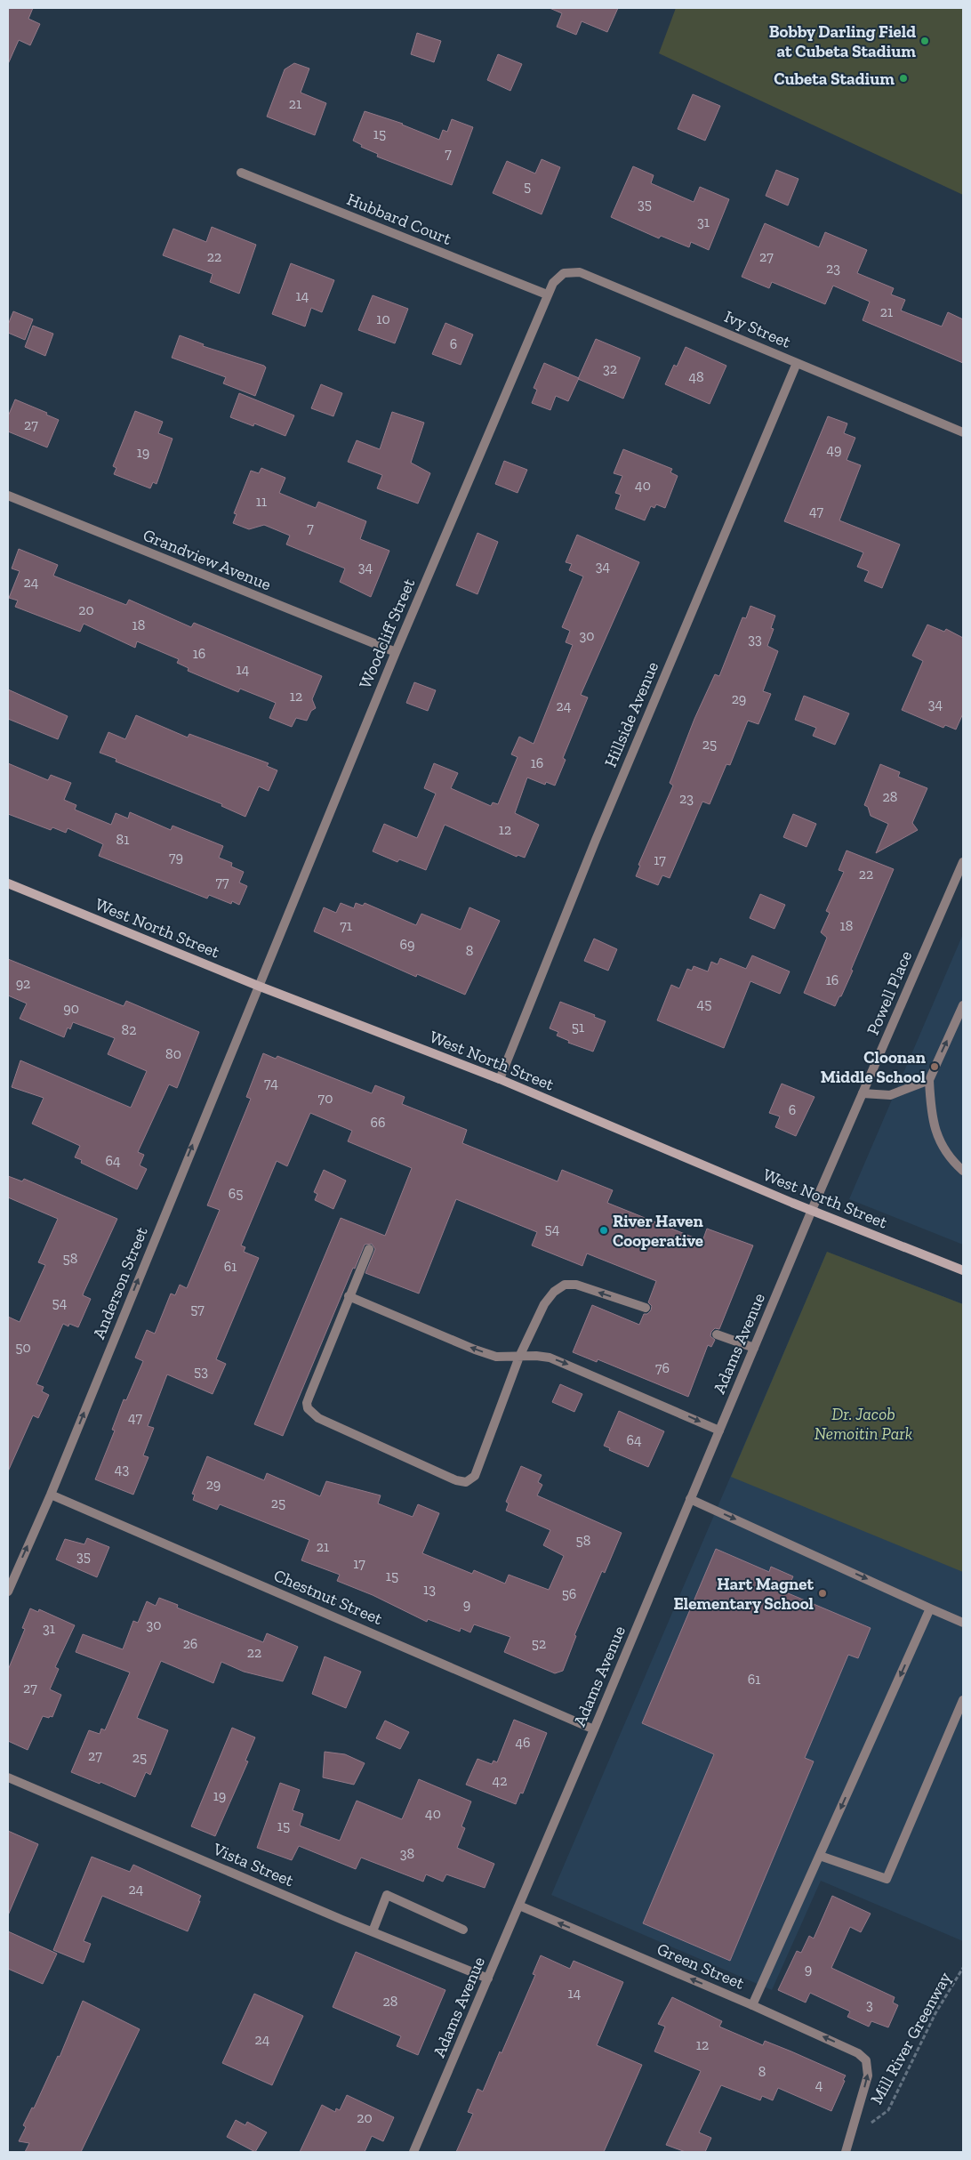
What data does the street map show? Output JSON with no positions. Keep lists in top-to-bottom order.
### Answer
{
  "streets": {
    "street": [
      "Hubbard Court",
      "Ivy Street",
      "Grandview Avenue",
      "Woodcliff Street",
      "Hillside Avenue",
      "West North Street",
      "Powell Place",
      "Anderson Street",
      "Adams Avenue",
      "Chestnut Street",
      "Vista Street",
      "Green Street"
    ],
    "path": ["Mill River Greenway"]
  },
  "crossings": [
    ["Hubbard Court", "Ivy Street"],
    ["Hubbard Court", "Woodcliff Street"],
    ["Ivy Street", "Woodcliff Street"],
    ["Ivy Street", "Hillside Avenue"],
    ["Grandview Avenue", "Woodcliff Street"],
    ["Woodcliff Street", "West North Street"],
    ["Woodcliff Street", "Anderson Street"],
    ["Hillside Avenue", "West North Street"],
    ["West North Street", "Powell Place"],
    ["West North Street", "Anderson Street"],
    ["West North Street", "Adams Avenue"],
    ["Powell Place", "Adams Avenue"],
    ["Anderson Street", "Chestnut Street"],
    ["Adams Avenue", "Chestnut Street"],
    ["Adams Avenue", "Vista Street"],
    ["Adams Avenue", "Green Street"],
    ["Green Street", "Mill River Greenway"]
  ],
  "one_way": ["Anderson Street", "Green Street"],
  "parks": ["Dr. Jacob Nemoitin Park"],
  "places": [
    "Bobby Darling Field at Cubeta Stadium",
    "Cubeta Stadium",
    "Cloonan Middle School",
    "River Haven Cooperative",
    "Hart Magnet Elementary School"
  ],
  "house_numbers": [
    "21",
    "15",
    "7",
    "5",
    "35",
    "31",
    "22",
    "27",
    "23",
    "14",
    "21",
    "10",
    "6",
    "32",
    "48",
    "27",
    "49",
    "19",
    "40",
    "11",
    "47",
    "7",
    "34",
    "34",
    "24",
    "20",
    "18",
    "30",
    "33",
    "16",
    "14",
    "12",
    "29",
    "34",
    "24",
    "25",
    "16",
    "28",
    "23",
    "12",
    "81",
    "79",
    "17",
    "22",
    "77",
    "71",
    "18",
    "69",
    "8",
    "16",
    "92",
    "45",
    "90",
    "51",
    "82",
    "80",
    "74",
    "70",
    "6",
    "66",
    "64",
    "65",
    "54",
    "58",
    "61",
    "54",
    "57",
    "50",
    "76",
    "53",
    "47",
    "64",
    "43",
    "29",
    "25",
    "58",
    "21",
    "35",
    "17",
    "15",
    "13",
    "56",
    "9",
    "30",
    "31",
    "26",
    "52",
    "22",
    "61",
    "27",
    "46",
    "27",
    "25",
    "42",
    "19",
    "40",
    "15",
    "38",
    "24",
    "9",
    "14",
    "28",
    "3",
    "24",
    "12",
    "8",
    "4",
    "20"
  ]
}
